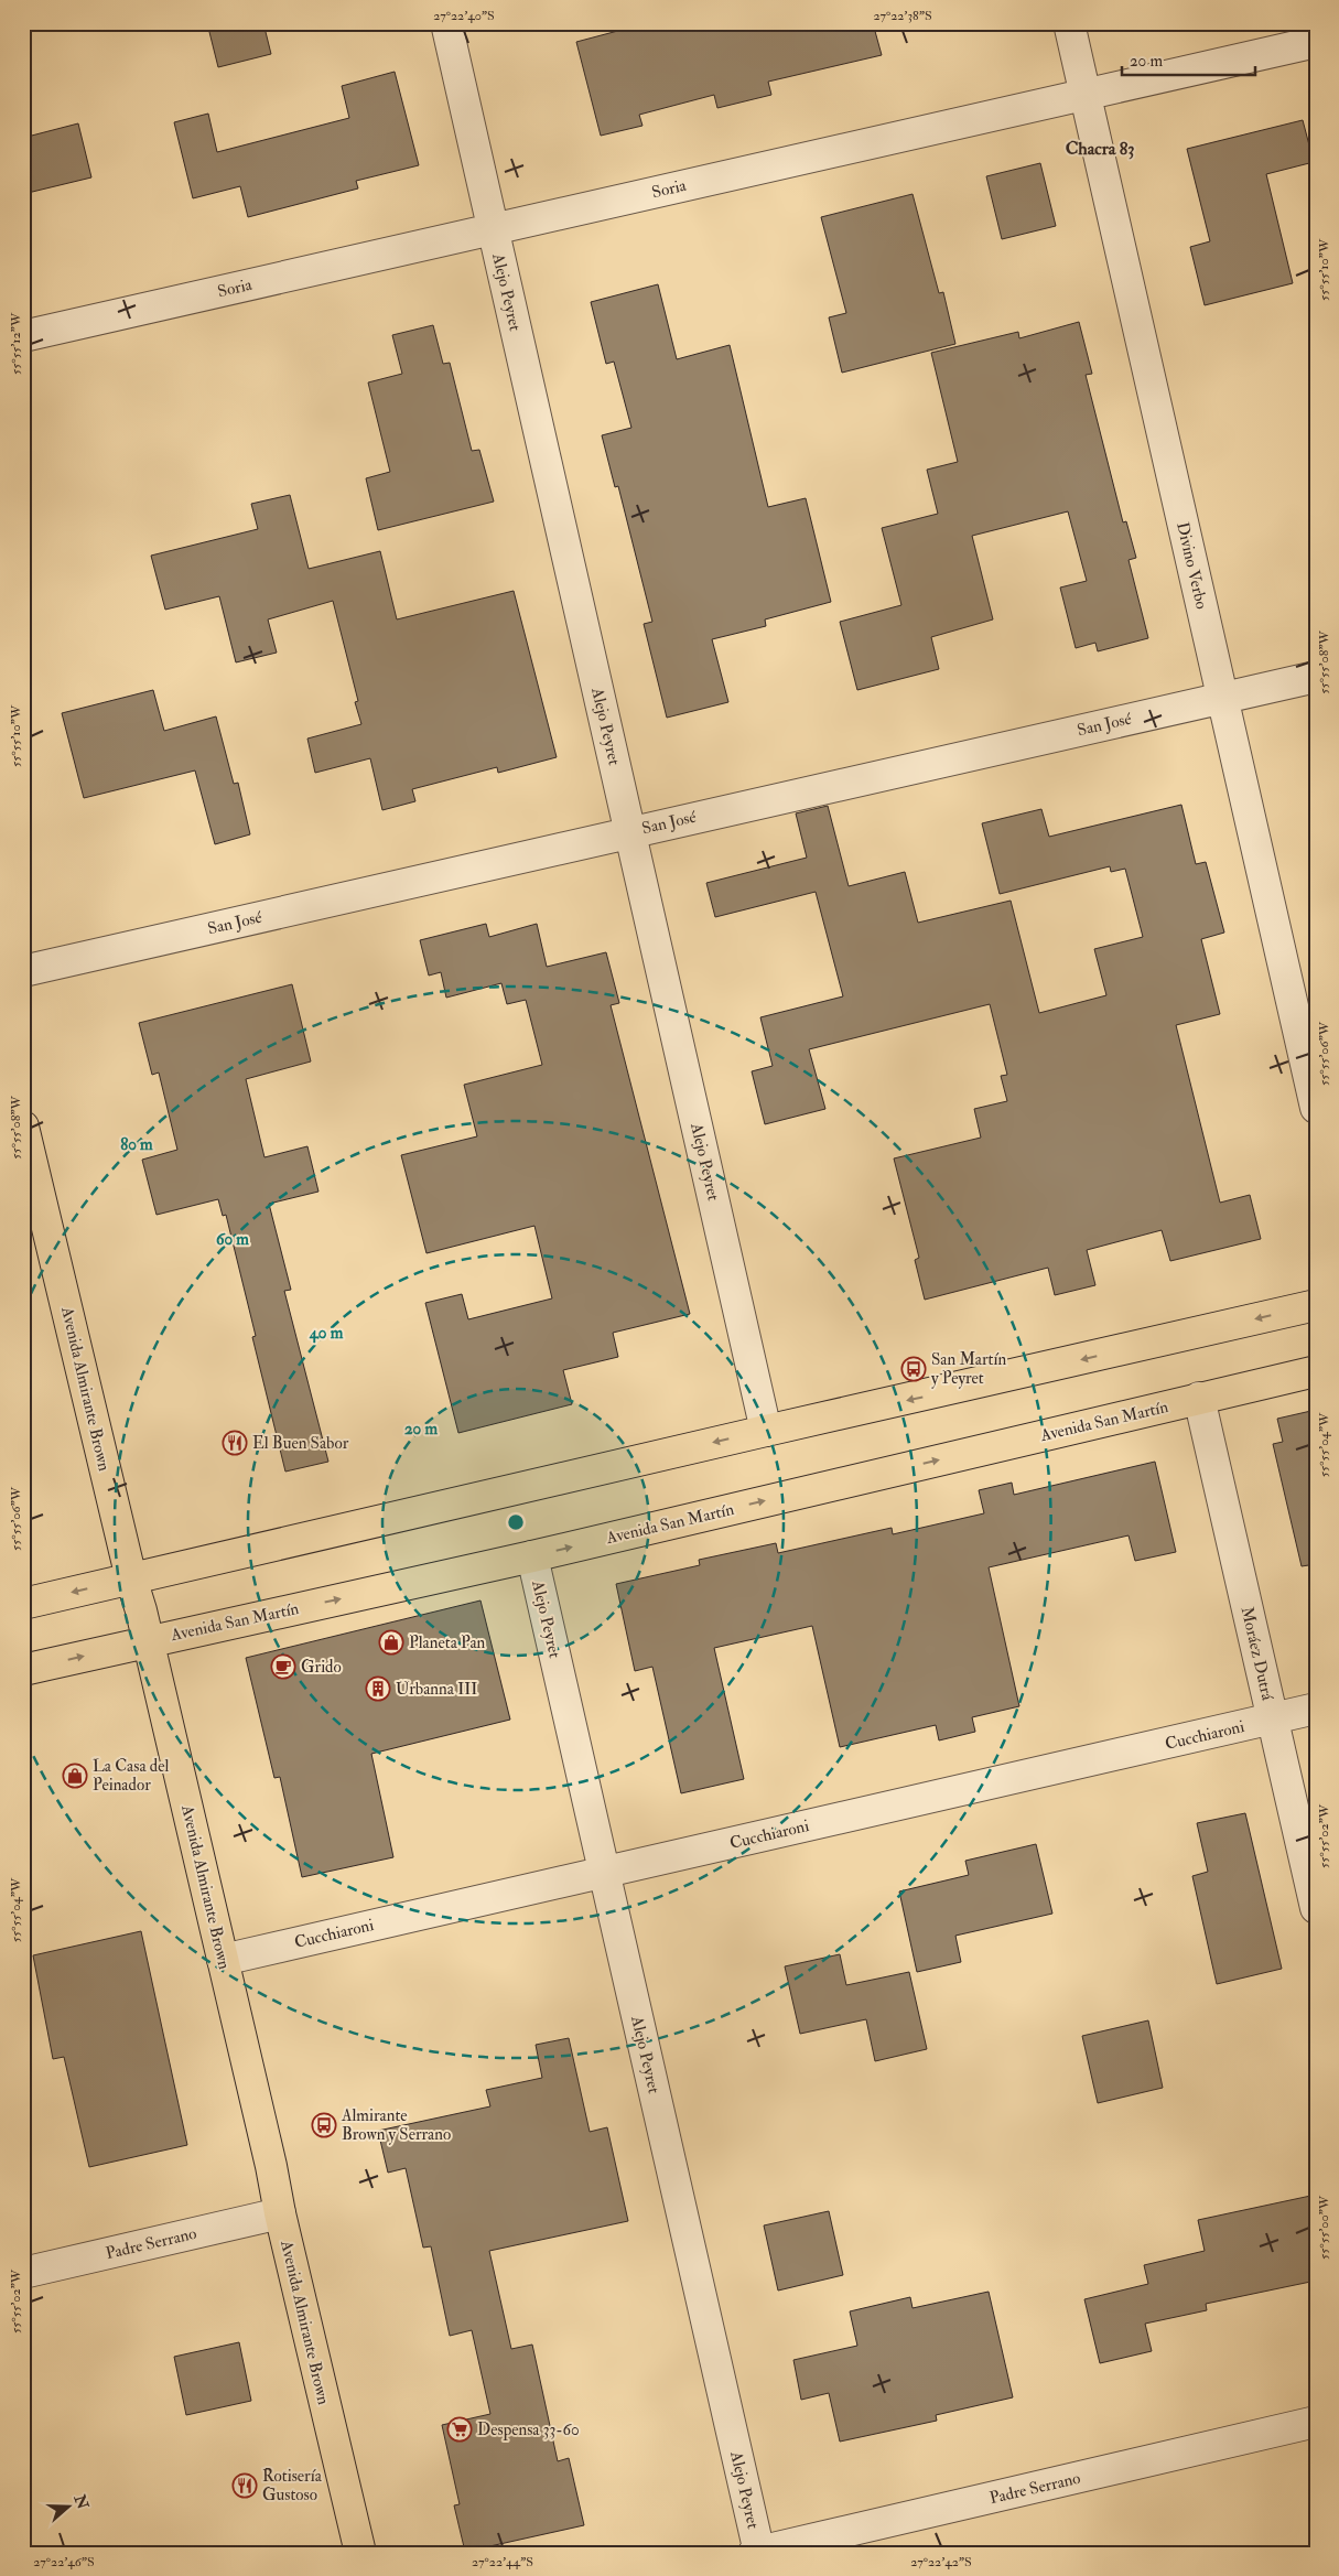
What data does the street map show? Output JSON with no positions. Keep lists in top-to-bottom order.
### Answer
{
  "streets": {
    "main road": ["Avenida Almirante Brown", "Avenida San Martín"],
    "street": [
      "Soria",
      "Alejo Peyret",
      "Divino Verbo",
      "San José",
      "Moráez Dutrá",
      "Cucchiaroni",
      "Padre Serrano"
    ]
  },
  "crossings": [
    ["Soria", "Alejo Peyret"],
    ["Soria", "Divino Verbo"],
    ["Alejo Peyret", "San José"],
    ["Alejo Peyret", "Avenida San Martín"],
    ["Alejo Peyret", "Cucchiaroni"],
    ["Alejo Peyret", "Padre Serrano"],
    ["Divino Verbo", "San José"],
    ["Avenida Almirante Brown", "Avenida San Martín"],
    ["Avenida Almirante Brown", "Cucchiaroni"],
    ["Avenida Almirante Brown", "Padre Serrano"],
    ["Avenida San Martín", "Moráez Dutrá"],
    ["Moráez Dutrá", "Cucchiaroni"]
  ],
  "districts": ["Chacra 83"],
  "places": {
    "bus stop": ["San Martín y Peyret", "Almirante Brown y Serrano"],
    "restaurant": ["El Buen Sabor", "Rotisería Gustoso"],
    "shop": ["Planeta Pan", "La Casa del Peinador"],
    "cafe": ["Grido"],
    "building": ["Urbanna III"],
    "supermarket": ["Despensa 33-60"]
  },
  "scale_bar": "20 m",
  "north": "right",
  "coordinates": [
    "27°22'40\"S",
    "27°22'38\"S",
    "55°55'10\"W",
    "55°55'12\"W",
    "55°55'08\"W",
    "55°55'06\"W",
    "55°55'04\"W",
    "55°55'02\"W",
    "55°55'00\"W",
    "27°22'46\"S",
    "27°22'44\"S",
    "27°22'42\"S"
  ],
  "rings": [
    "80 m",
    "60 m",
    "40 m",
    "20 m"
  ]
}
